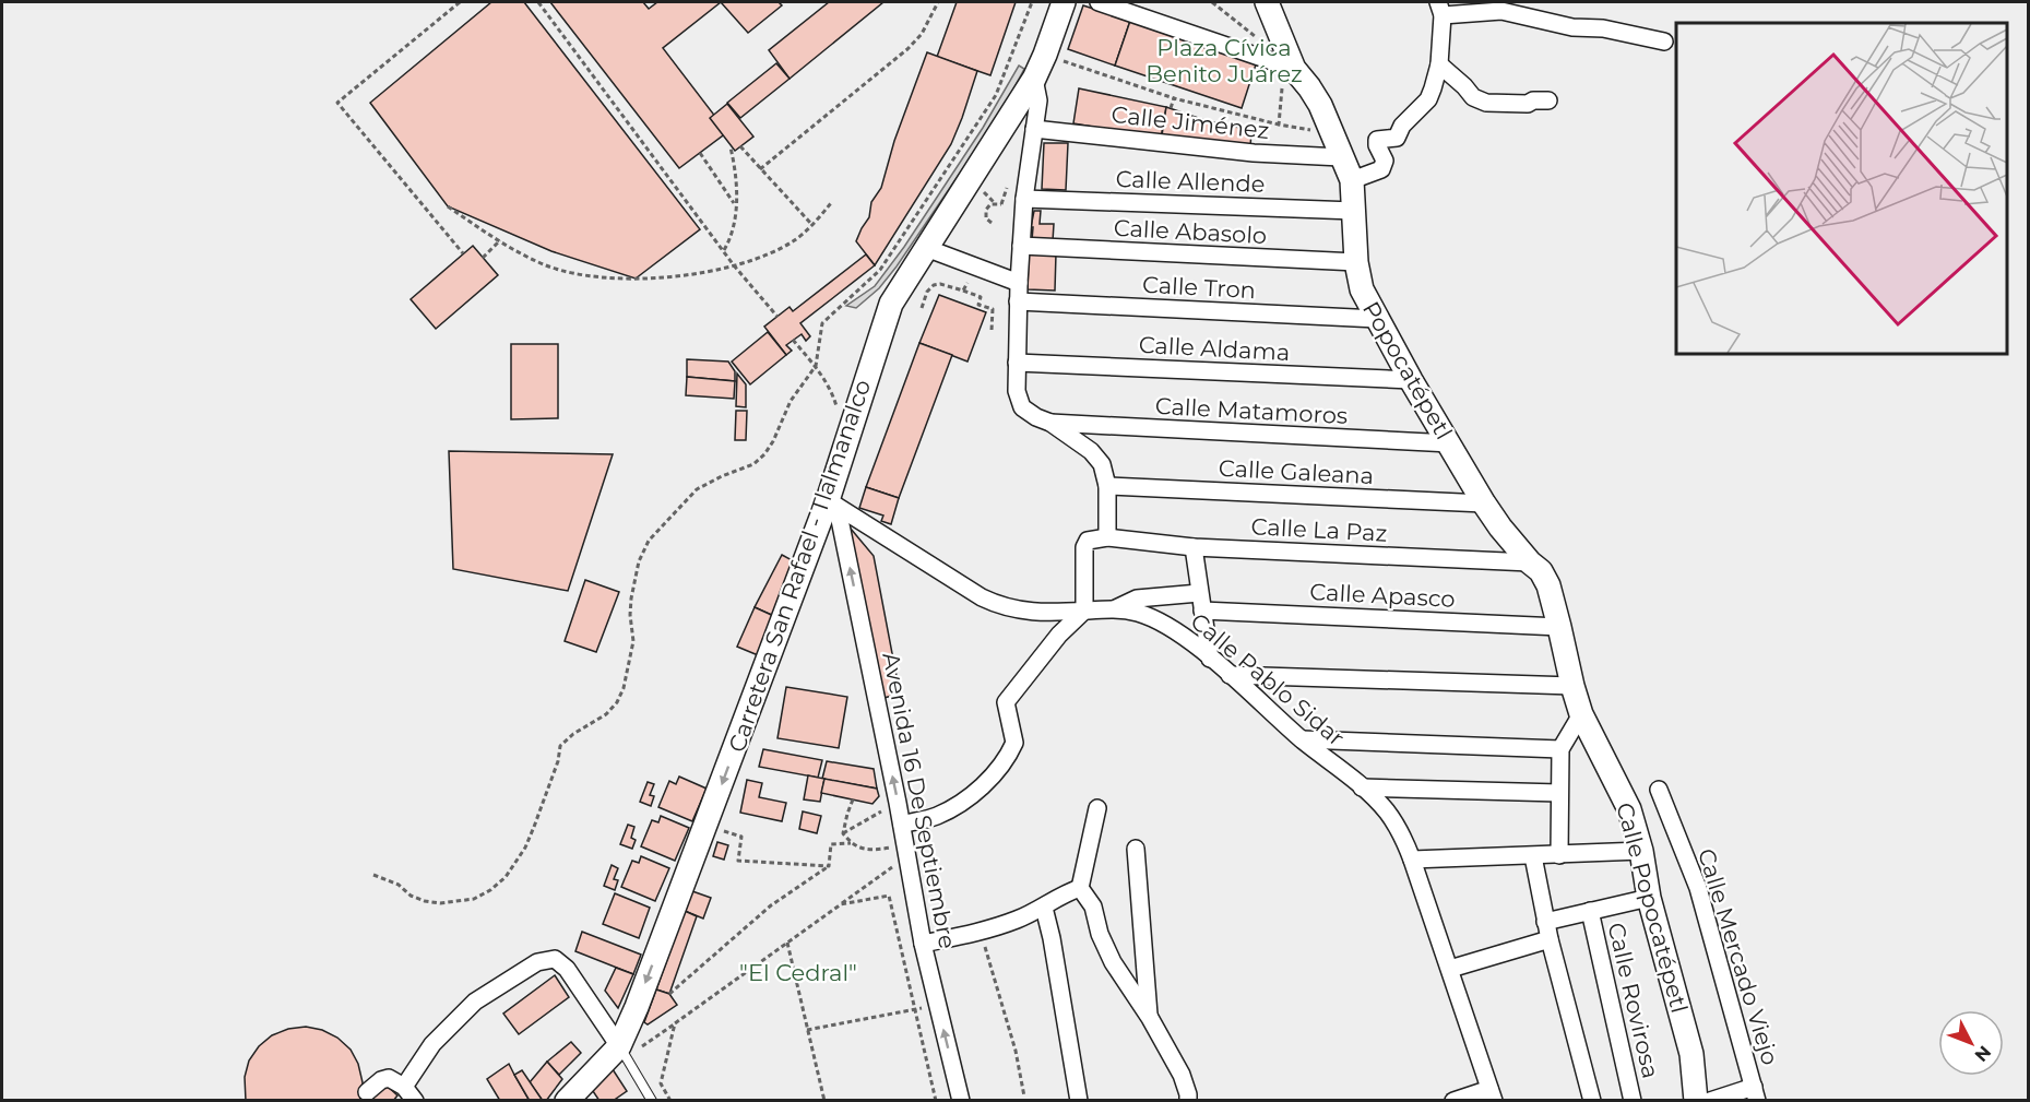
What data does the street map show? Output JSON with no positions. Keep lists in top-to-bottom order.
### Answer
{
  "streets": {
    "street": [
      "Calle Jiménez",
      "Calle Allende",
      "Calle Abasolo",
      "Calle Tron",
      "Calle Aldama",
      "Popocatépetl",
      "Calle Matamoros",
      "Calle Galeana",
      "Calle La Paz",
      "Carretera San Rafael - Tlalmanalco",
      "Calle Apasco",
      "Calle Pablo Sidar",
      "Avenida 16 De Septiembre",
      "Calle Popocatépetl",
      "Calle Mercado Viejo",
      "Calle Rovirosa"
    ]
  },
  "crossings": [
    ["Calle Jiménez", "Popocatépetl"],
    ["Calle Allende", "Popocatépetl"],
    ["Calle Abasolo", "Popocatépetl"],
    ["Calle Tron", "Popocatépetl"],
    ["Calle Aldama", "Popocatépetl"],
    ["Popocatépetl", "Calle Matamoros"],
    ["Popocatépetl", "Calle Galeana"],
    ["Popocatépetl", "Calle La Paz"],
    ["Popocatépetl", "Calle Apasco"],
    ["Popocatépetl", "Calle Popocatépetl"],
    ["Carretera San Rafael - Tlalmanalco", "Calle Pablo Sidar"],
    ["Carretera San Rafael - Tlalmanalco", "Avenida 16 De Septiembre"],
    ["Calle Pablo Sidar", "Avenida 16 De Septiembre"]
  ],
  "one_way": ["Carretera San Rafael - Tlalmanalco", "Avenida 16 De Septiembre"],
  "parks": ["Plaza Cívica Benito Juárez", "\"El Cedral\""],
  "north": "bottom right"
}
